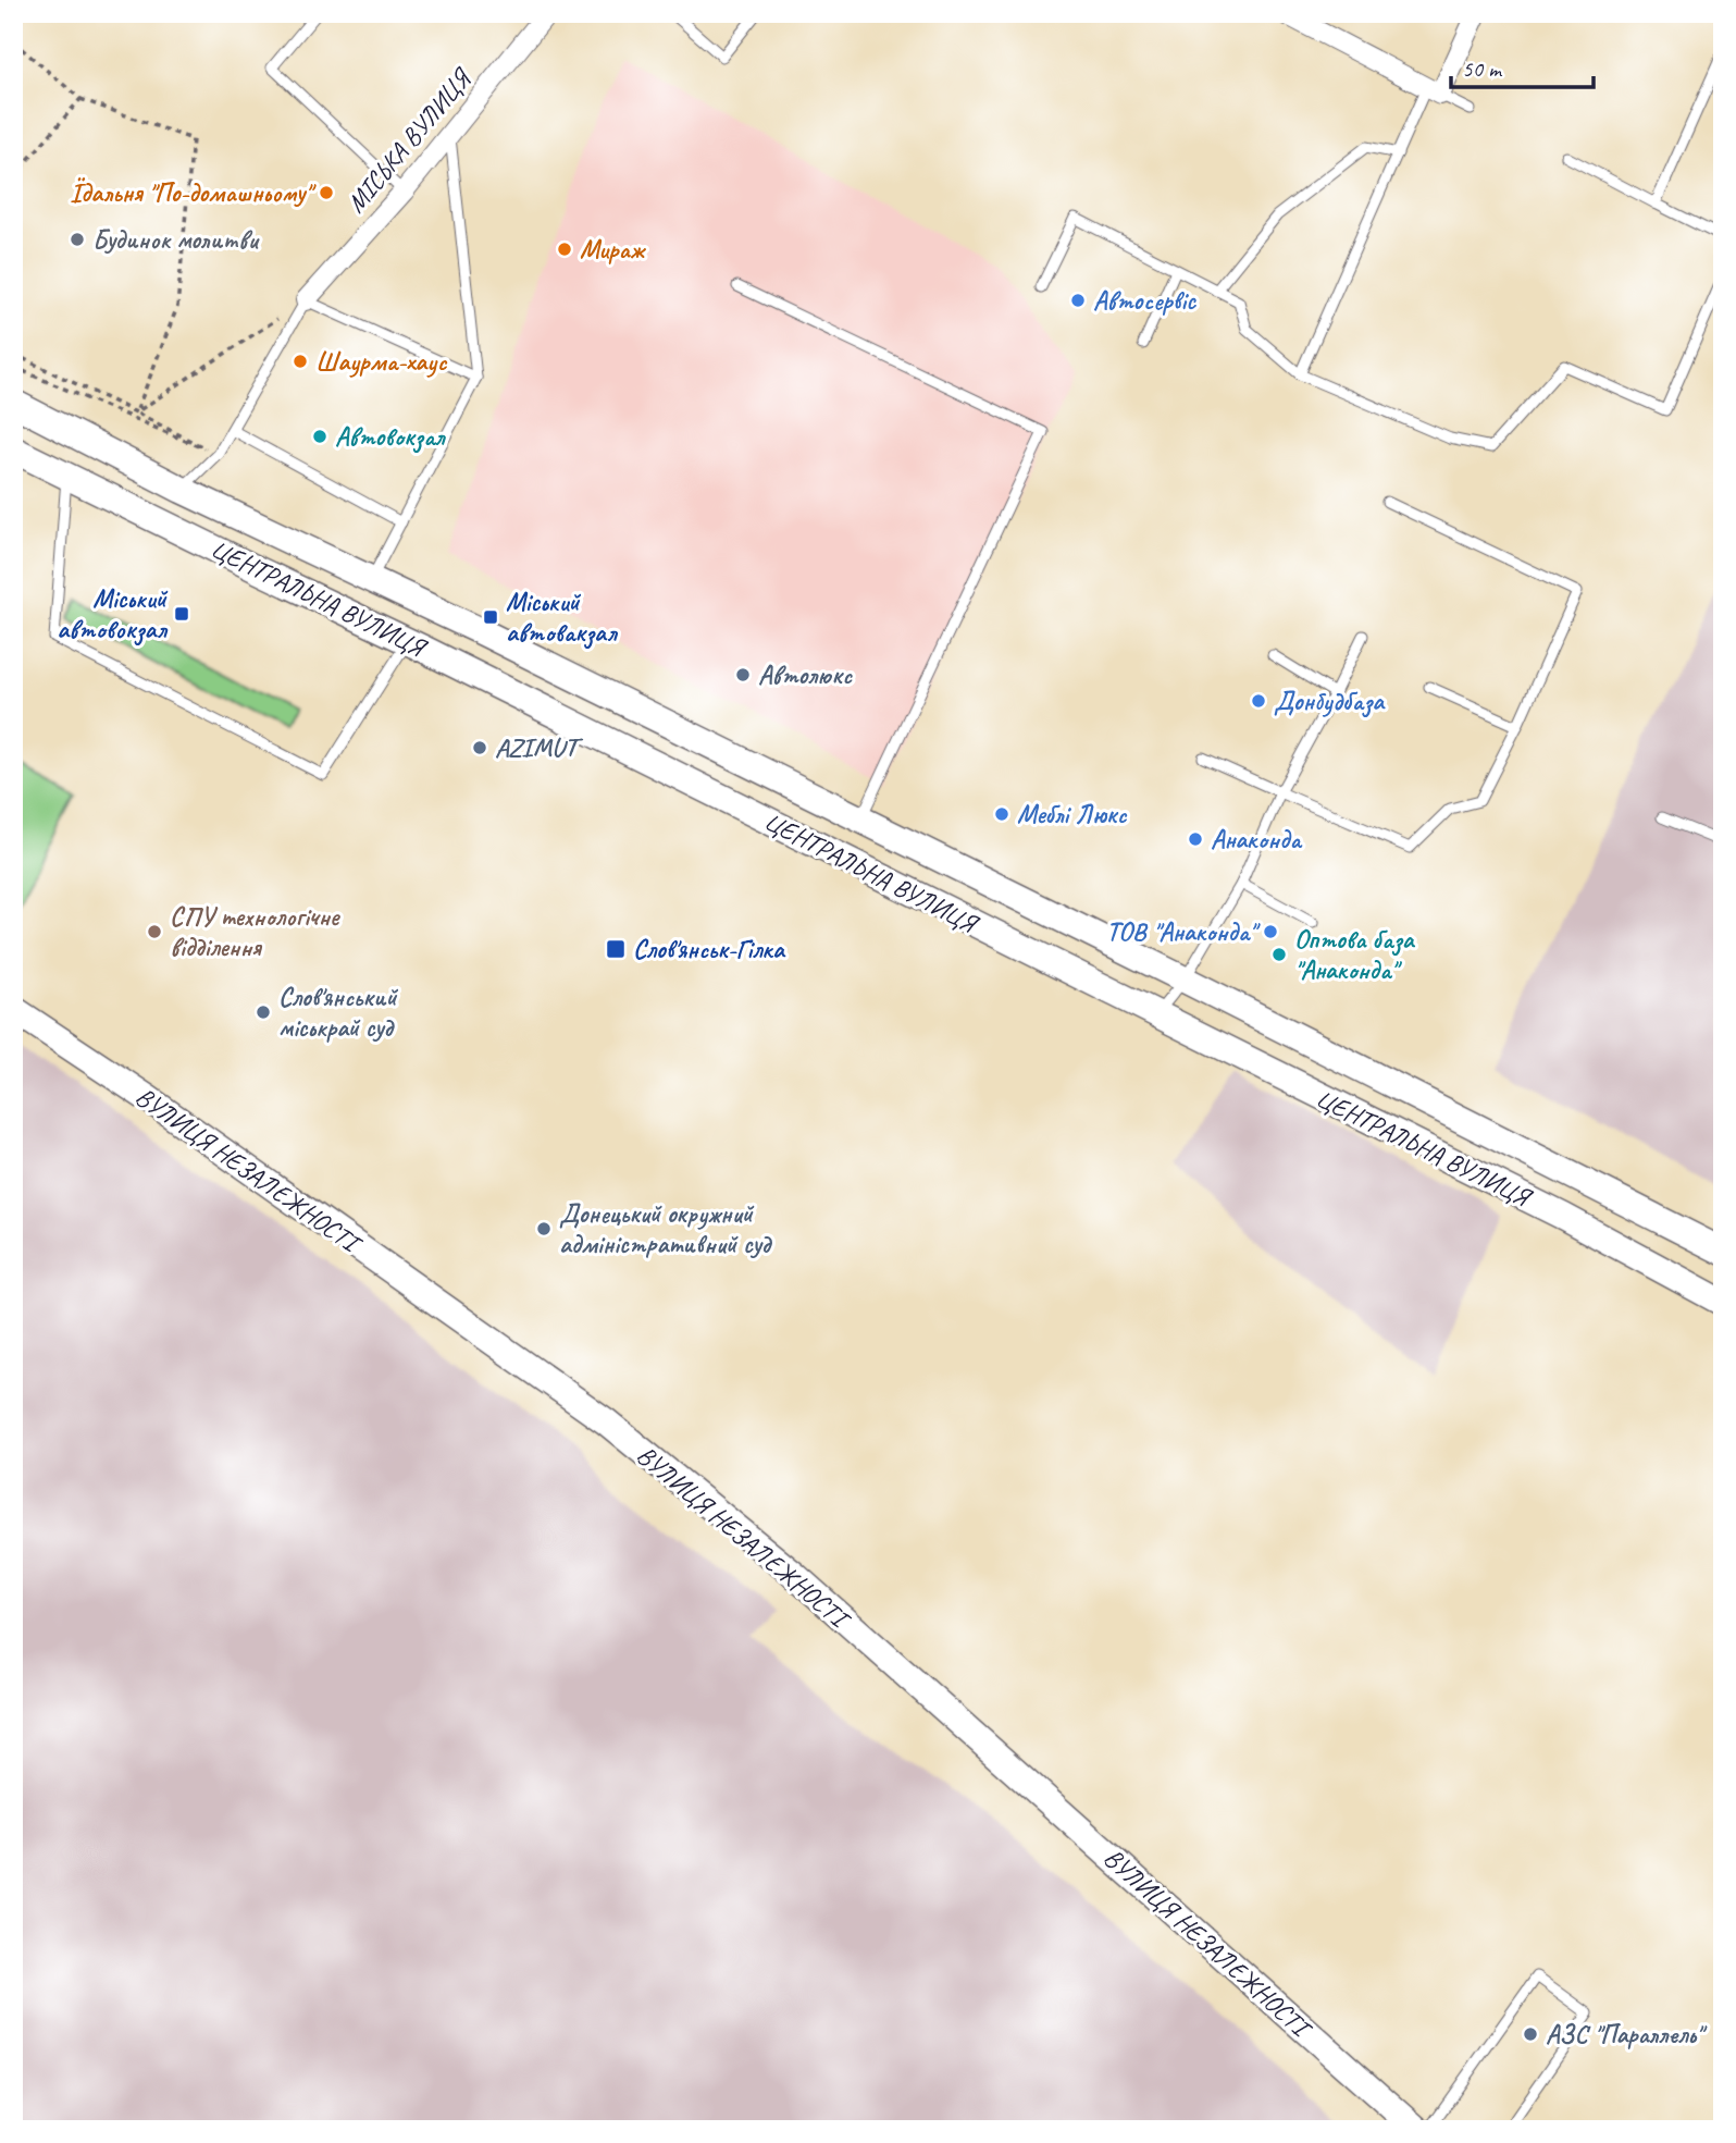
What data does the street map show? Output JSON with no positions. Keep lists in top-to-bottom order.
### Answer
{
  "streets": {
    "street": ["МІСЬКА ВУЛИЦЯ", "ЦЕНТРАЛЬНА ВУЛИЦЯ", "ВУЛИЦЯ НЕЗАЛЕЖНОСТІ"]
  },
  "places": {
    "other": [
      "Їдальня \"По-домашньому\"",
      "Будинок молитви",
      "Мираж",
      "Автосервіс",
      "Шаурма-хаус",
      "Автовокзал",
      "Автолюкс",
      "Донбудбаза",
      "AZIMUT",
      "Меблі Люкс",
      "Анаконда",
      "СПУ технологічне відділення",
      "ТОВ \"Анаконда\"",
      "Оптова база \"Анаконда\"",
      "Слов'янський міськрай суд",
      "Донецький окружний адміністративний суд",
      "АЗС \"Параллель\""
    ],
    "transit": ["Міський автовокзал", "Міський автовакзал", "Слов'янськ-Гілка"]
  },
  "scale_bar": "50 m"
}
